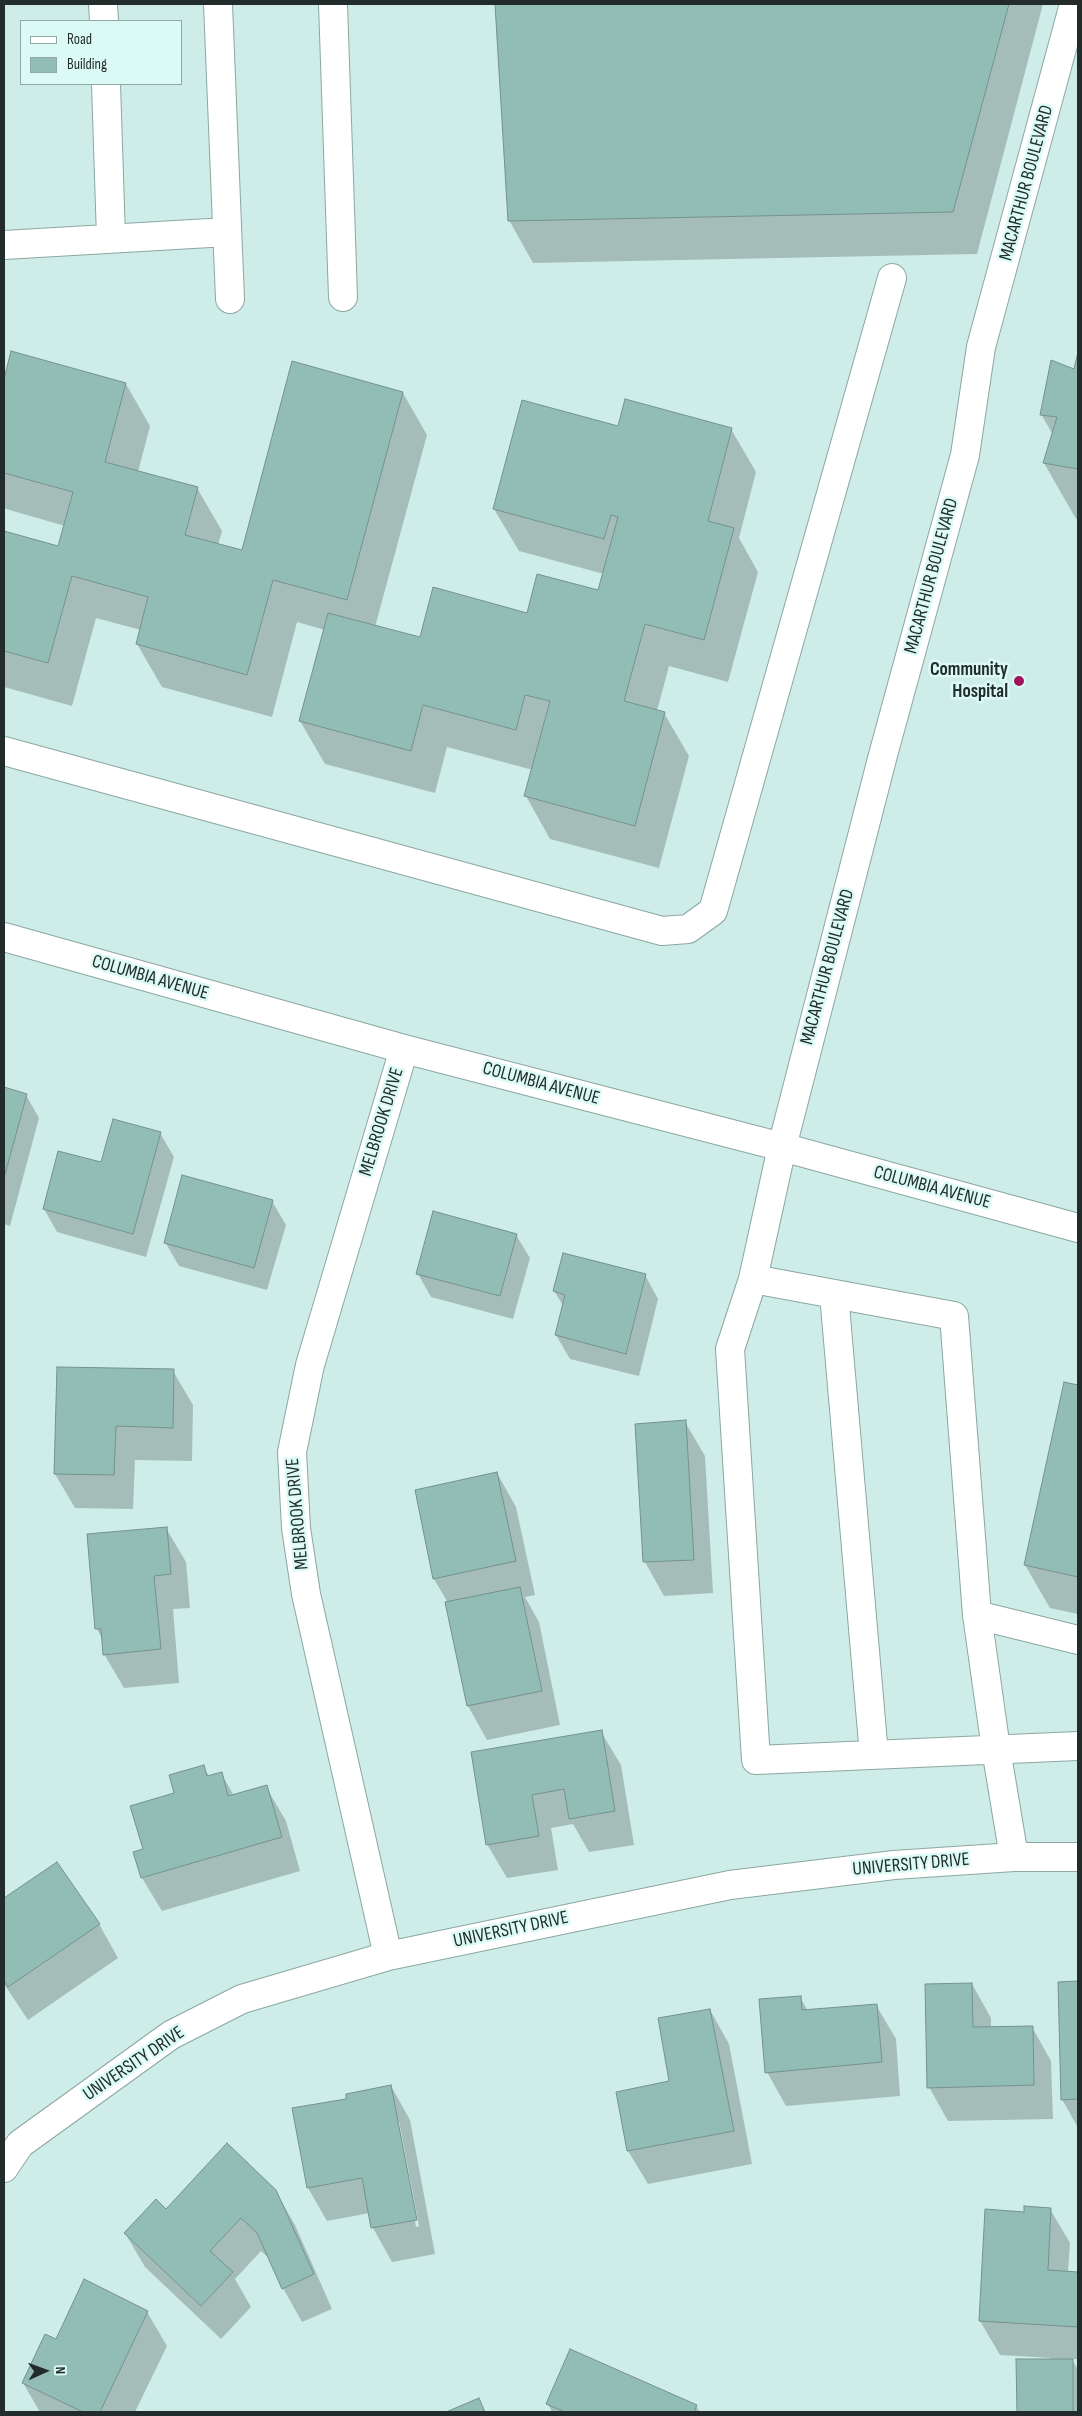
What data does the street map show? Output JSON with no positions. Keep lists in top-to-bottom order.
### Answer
{
  "streets": {
    "street": [
      "MACARTHUR BOULEVARD",
      "COLUMBIA AVENUE",
      "MELBROOK DRIVE",
      "UNIVERSITY DRIVE"
    ]
  },
  "crossings": [
    ["MACARTHUR BOULEVARD", "COLUMBIA AVENUE"],
    ["COLUMBIA AVENUE", "MELBROOK DRIVE"],
    ["MELBROOK DRIVE", "UNIVERSITY DRIVE"]
  ],
  "places": ["Community Hospital"],
  "legend": ["Road", "Building"],
  "north": "right"
}
